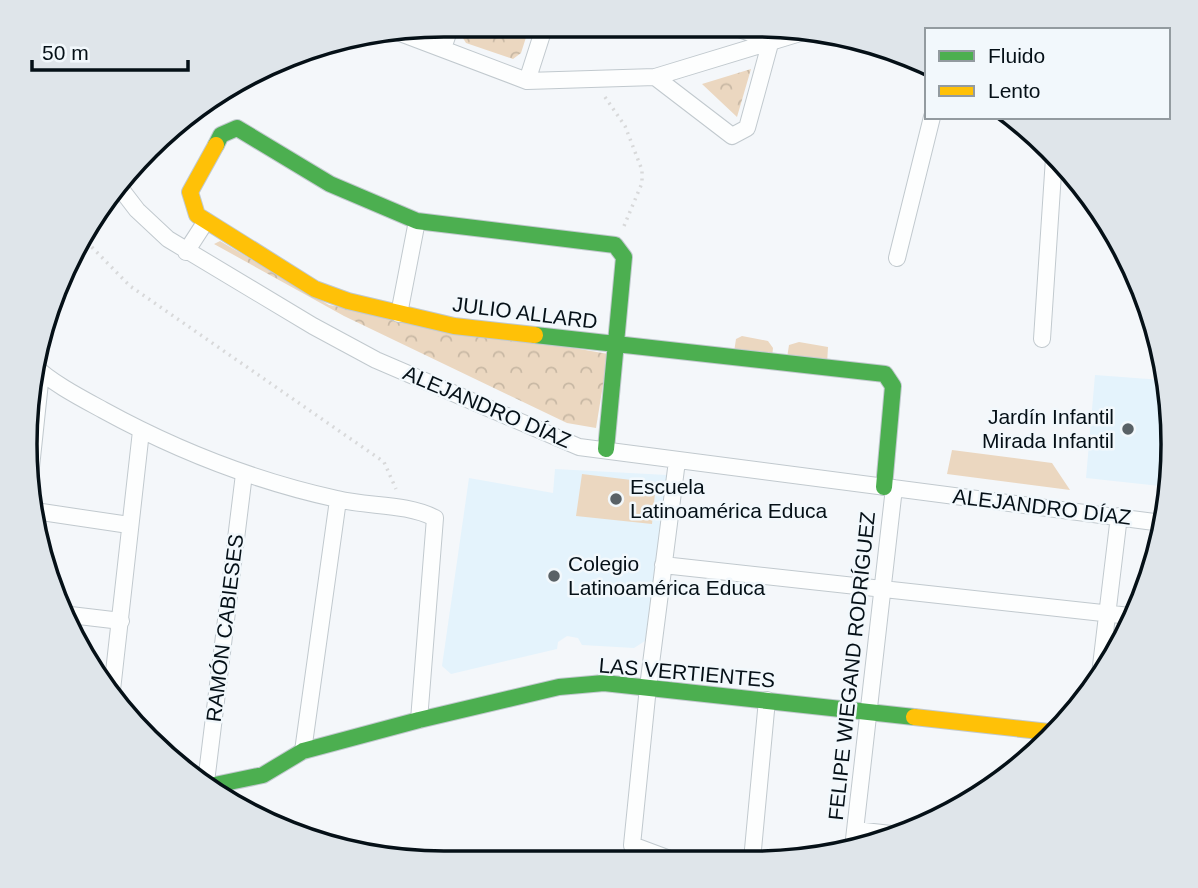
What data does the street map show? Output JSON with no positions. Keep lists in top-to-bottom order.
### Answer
{
  "streets": {
    "street": [
      "JULIO ALLARD",
      "ALEJANDRO DÍAZ",
      "RAMÓN CABIESES",
      "FELIPE WIEGAND RODRÍGUEZ",
      "LAS VERTIENTES"
    ]
  },
  "crossings": [
    ["JULIO ALLARD", "FELIPE WIEGAND RODRÍGUEZ"],
    ["ALEJANDRO DÍAZ", "FELIPE WIEGAND RODRÍGUEZ"],
    ["FELIPE WIEGAND RODRÍGUEZ", "LAS VERTIENTES"]
  ],
  "places": ["Jardín Infantil Mirada Infantil", "Escuela Latinoamérica Educa", "Colegio Latinoamérica Educa"],
  "legend": ["Fluido", "Lento"],
  "scale_bar": "50 m"
}
